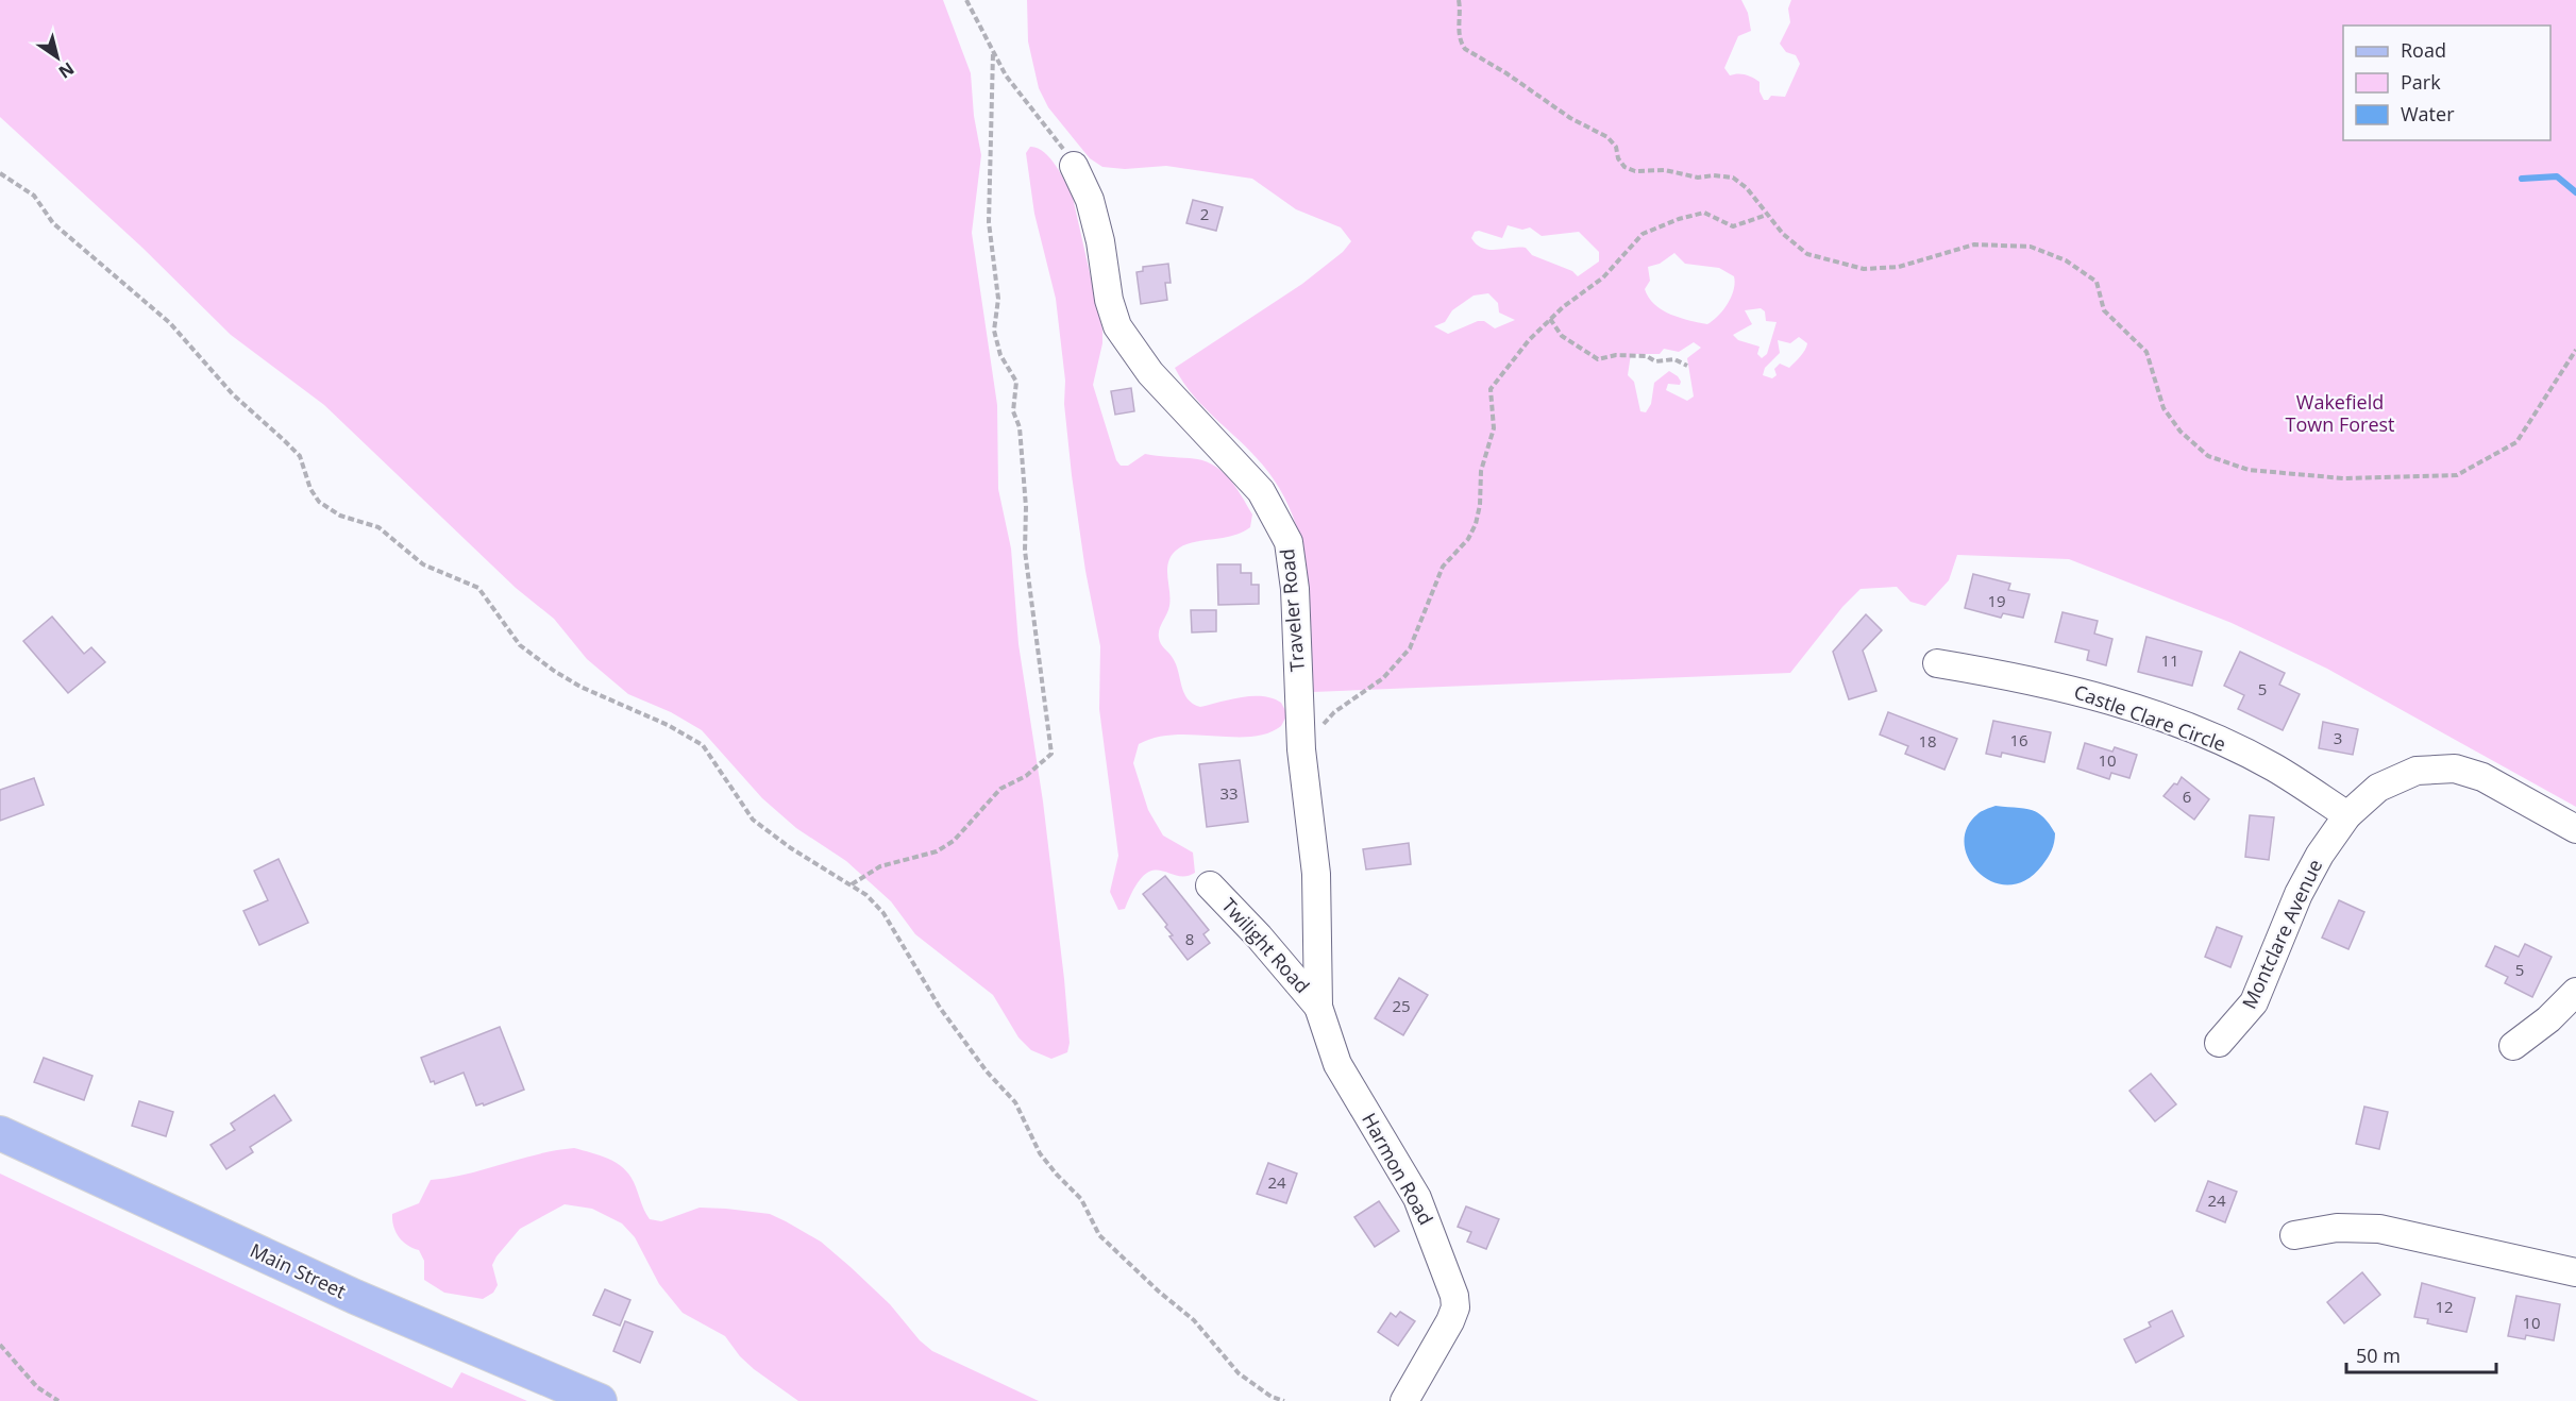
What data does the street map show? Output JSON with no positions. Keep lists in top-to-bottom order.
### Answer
{
  "streets": {
    "main road": ["Main Street"],
    "street": [
      "Traveler Road",
      "Castle Clare Circle",
      "Montclare Avenue",
      "Twilight Road",
      "Harmon Road"
    ]
  },
  "crossings": [
    ["Traveler Road", "Twilight Road"],
    ["Traveler Road", "Harmon Road"],
    ["Castle Clare Circle", "Montclare Avenue"],
    ["Twilight Road", "Harmon Road"]
  ],
  "parks": ["Wakefield Town Forest"],
  "house_numbers": [
    "2",
    "19",
    "11",
    "5",
    "3",
    "16",
    "18",
    "10",
    "33",
    "6",
    "8",
    "5",
    "25",
    "24",
    "24",
    "12",
    "10"
  ],
  "legend": ["Road", "Park", "Water"],
  "scale_bar": "50 m",
  "north": "bottom right"
}
